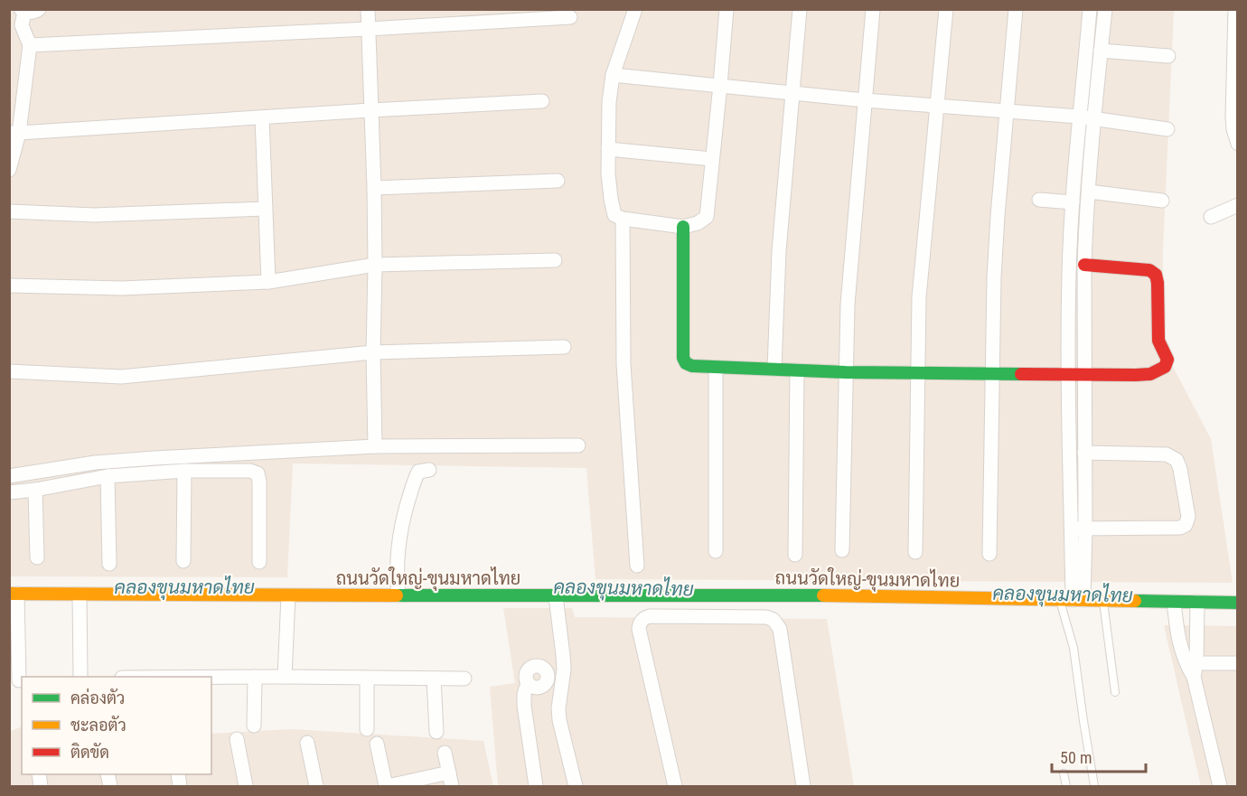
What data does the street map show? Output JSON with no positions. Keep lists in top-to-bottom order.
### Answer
{
  "streets": {
    "street": ["ถนนวัดใหญ่-ขุนมหาดไทย"]
  },
  "water": ["คลองขุนมหาดไทย"],
  "legend": ["คล่องตัว", "ชะลอตัว", "ติดขัด"],
  "scale_bar": "50 m"
}
